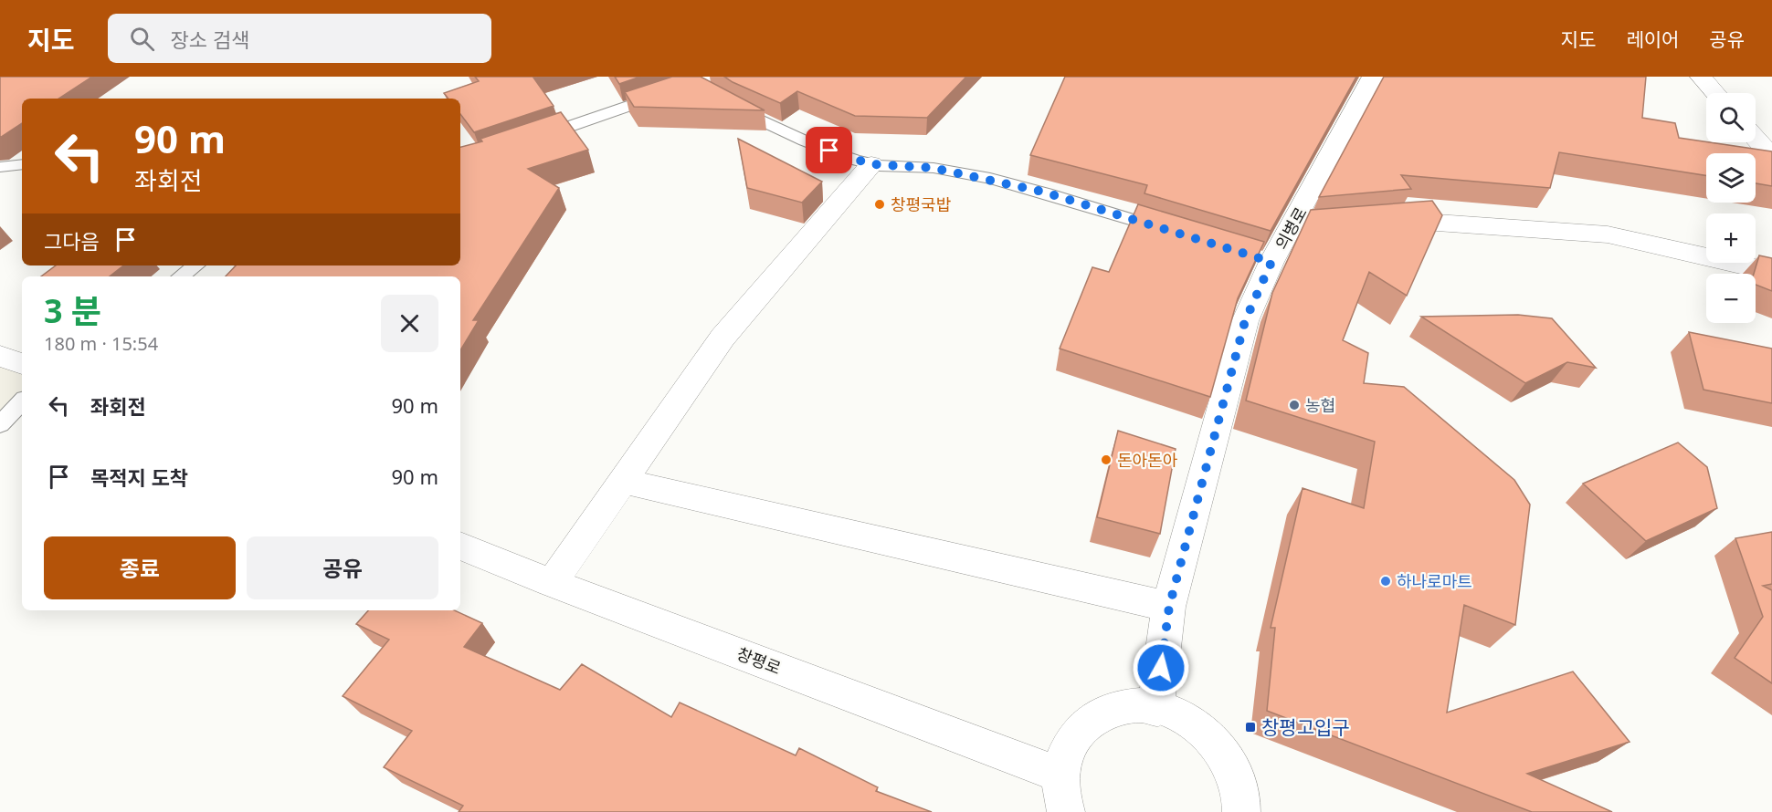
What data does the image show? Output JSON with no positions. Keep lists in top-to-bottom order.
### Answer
{
  "streets": {
    "street": ["의병로", "창평로"]
  },
  "places": {
    "other": [
      "창평국밥",
      "농협",
      "돈아돈아",
      "하나로마트"
    ],
    "transit": ["창평고입구"]
  },
  "page": {
    "header": "지도",
    "search": "장소 검색",
    "nav": ["지도", "레이어", "공유"],
    "map_buttons": ["+", "−"],
    "turn": ["90 m", "좌회전"],
    "then": "그다음",
    "heading": ["3 분", "180 m · 15:54"],
    "list": [
      {
        "name": "좌회전",
        "value": "90 m"
      },
      {
        "name": "목적지 도착",
        "value": "90 m"
      }
    ],
    "buttons": ["종료", "공유"]
  }
}
